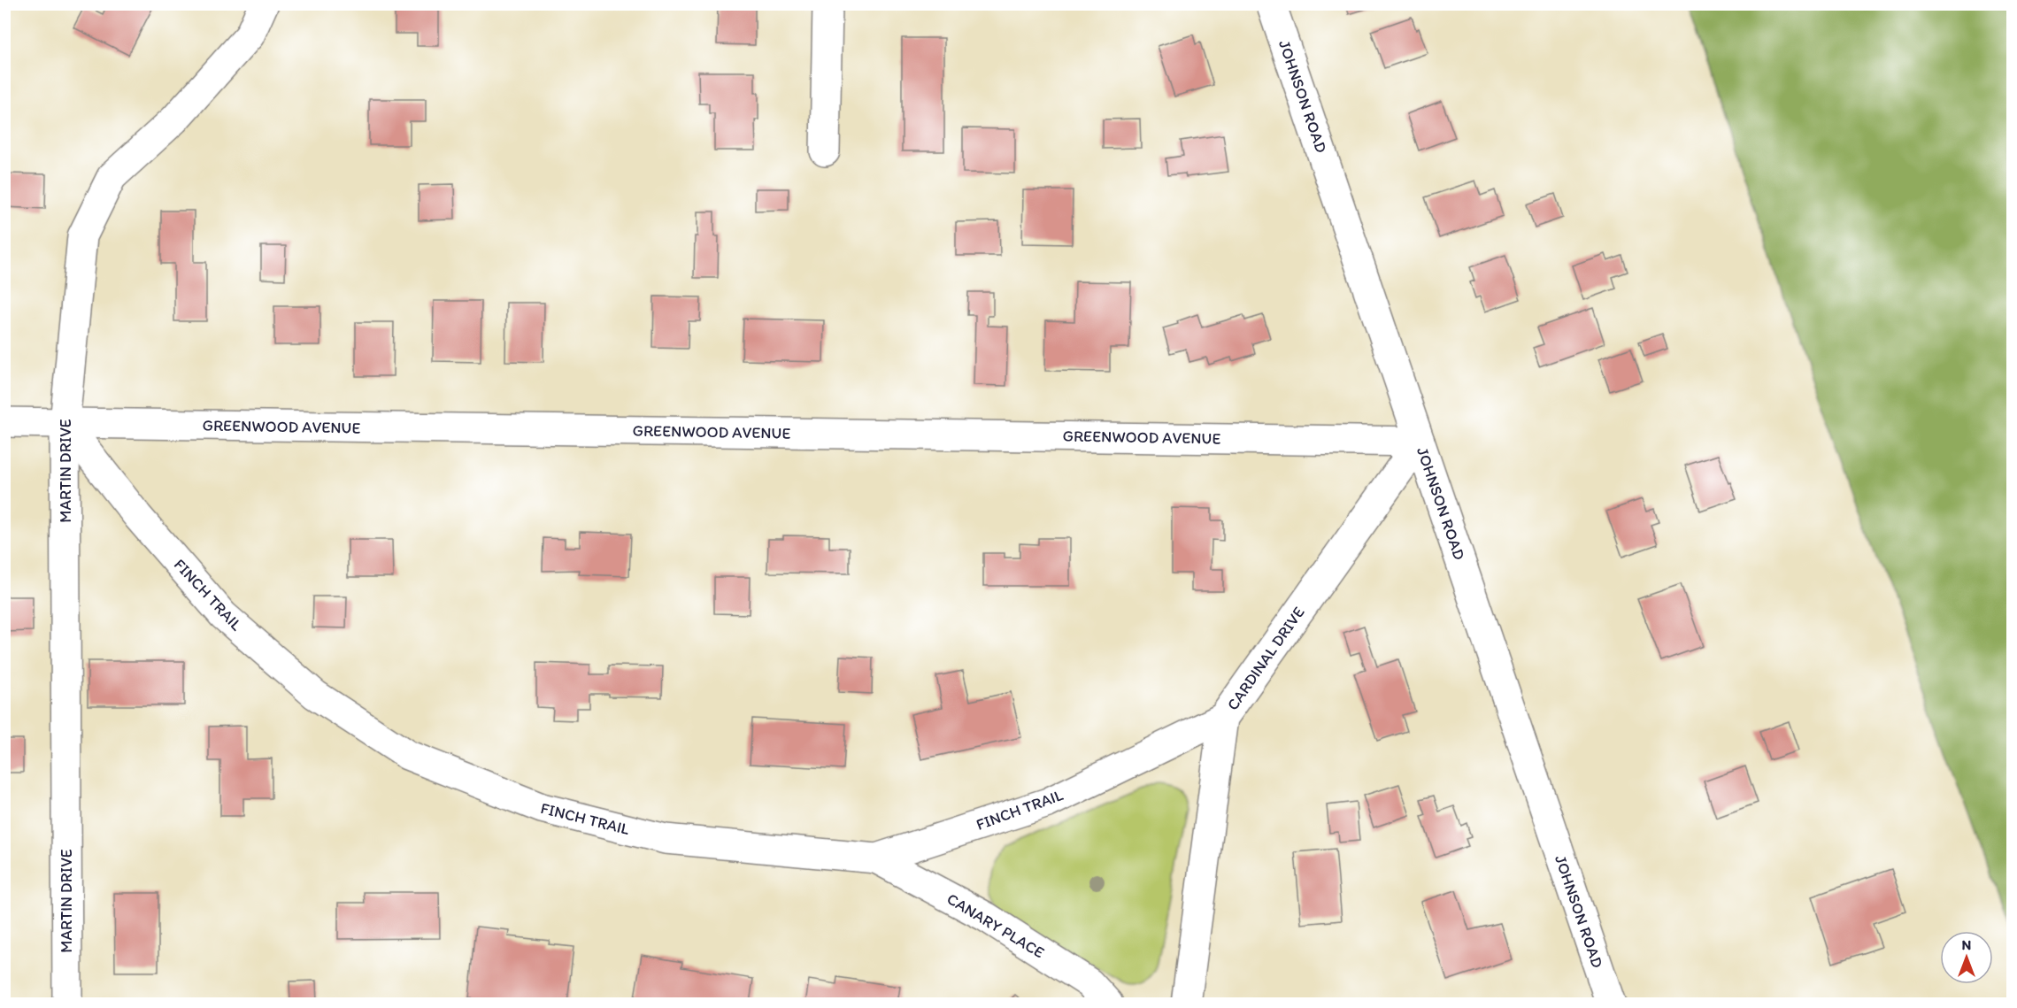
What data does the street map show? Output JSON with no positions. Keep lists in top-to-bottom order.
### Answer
{
  "streets": {
    "street": [
      "JOHNSON ROAD",
      "GREENWOOD AVENUE",
      "MARTIN DRIVE",
      "FINCH TRAIL",
      "CARDINAL DRIVE",
      "CANARY PLACE"
    ]
  },
  "crossings": [
    ["JOHNSON ROAD", "GREENWOOD AVENUE"],
    ["JOHNSON ROAD", "CARDINAL DRIVE"],
    ["GREENWOOD AVENUE", "MARTIN DRIVE"],
    ["GREENWOOD AVENUE", "FINCH TRAIL"],
    ["GREENWOOD AVENUE", "CARDINAL DRIVE"],
    ["MARTIN DRIVE", "FINCH TRAIL"],
    ["FINCH TRAIL", "CARDINAL DRIVE"],
    ["FINCH TRAIL", "CANARY PLACE"]
  ],
  "north": "top"
}
